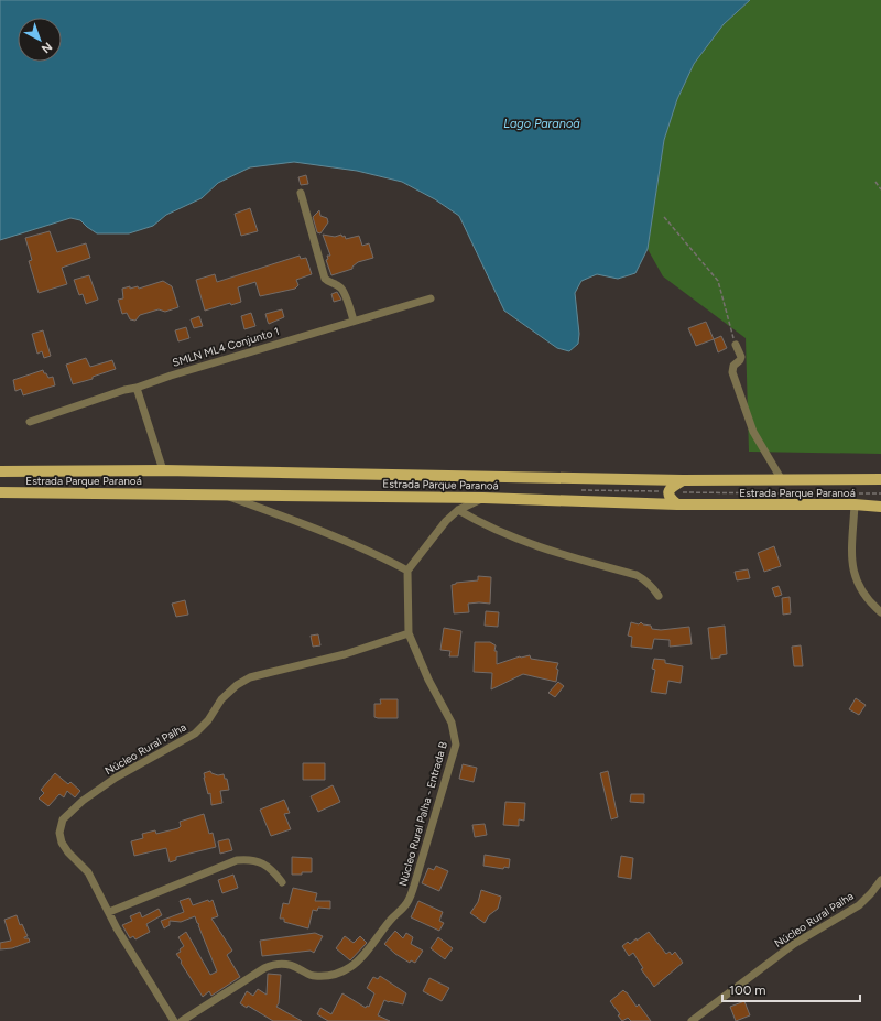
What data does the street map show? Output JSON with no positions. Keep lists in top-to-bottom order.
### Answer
{
  "streets": {
    "main road": ["Estrada Parque Paranoá"],
    "street": ["SMLN ML4 Conjunto 1", "Núcleo Rural Palha", "Núcleo Rural Palha - Entrada B"]
  },
  "crossings": [
    ["Núcleo Rural Palha", "Núcleo Rural Palha - Entrada B"]
  ],
  "water": ["Lago Paranoá"],
  "scale_bar": "100 m",
  "north": "bottom right"
}
